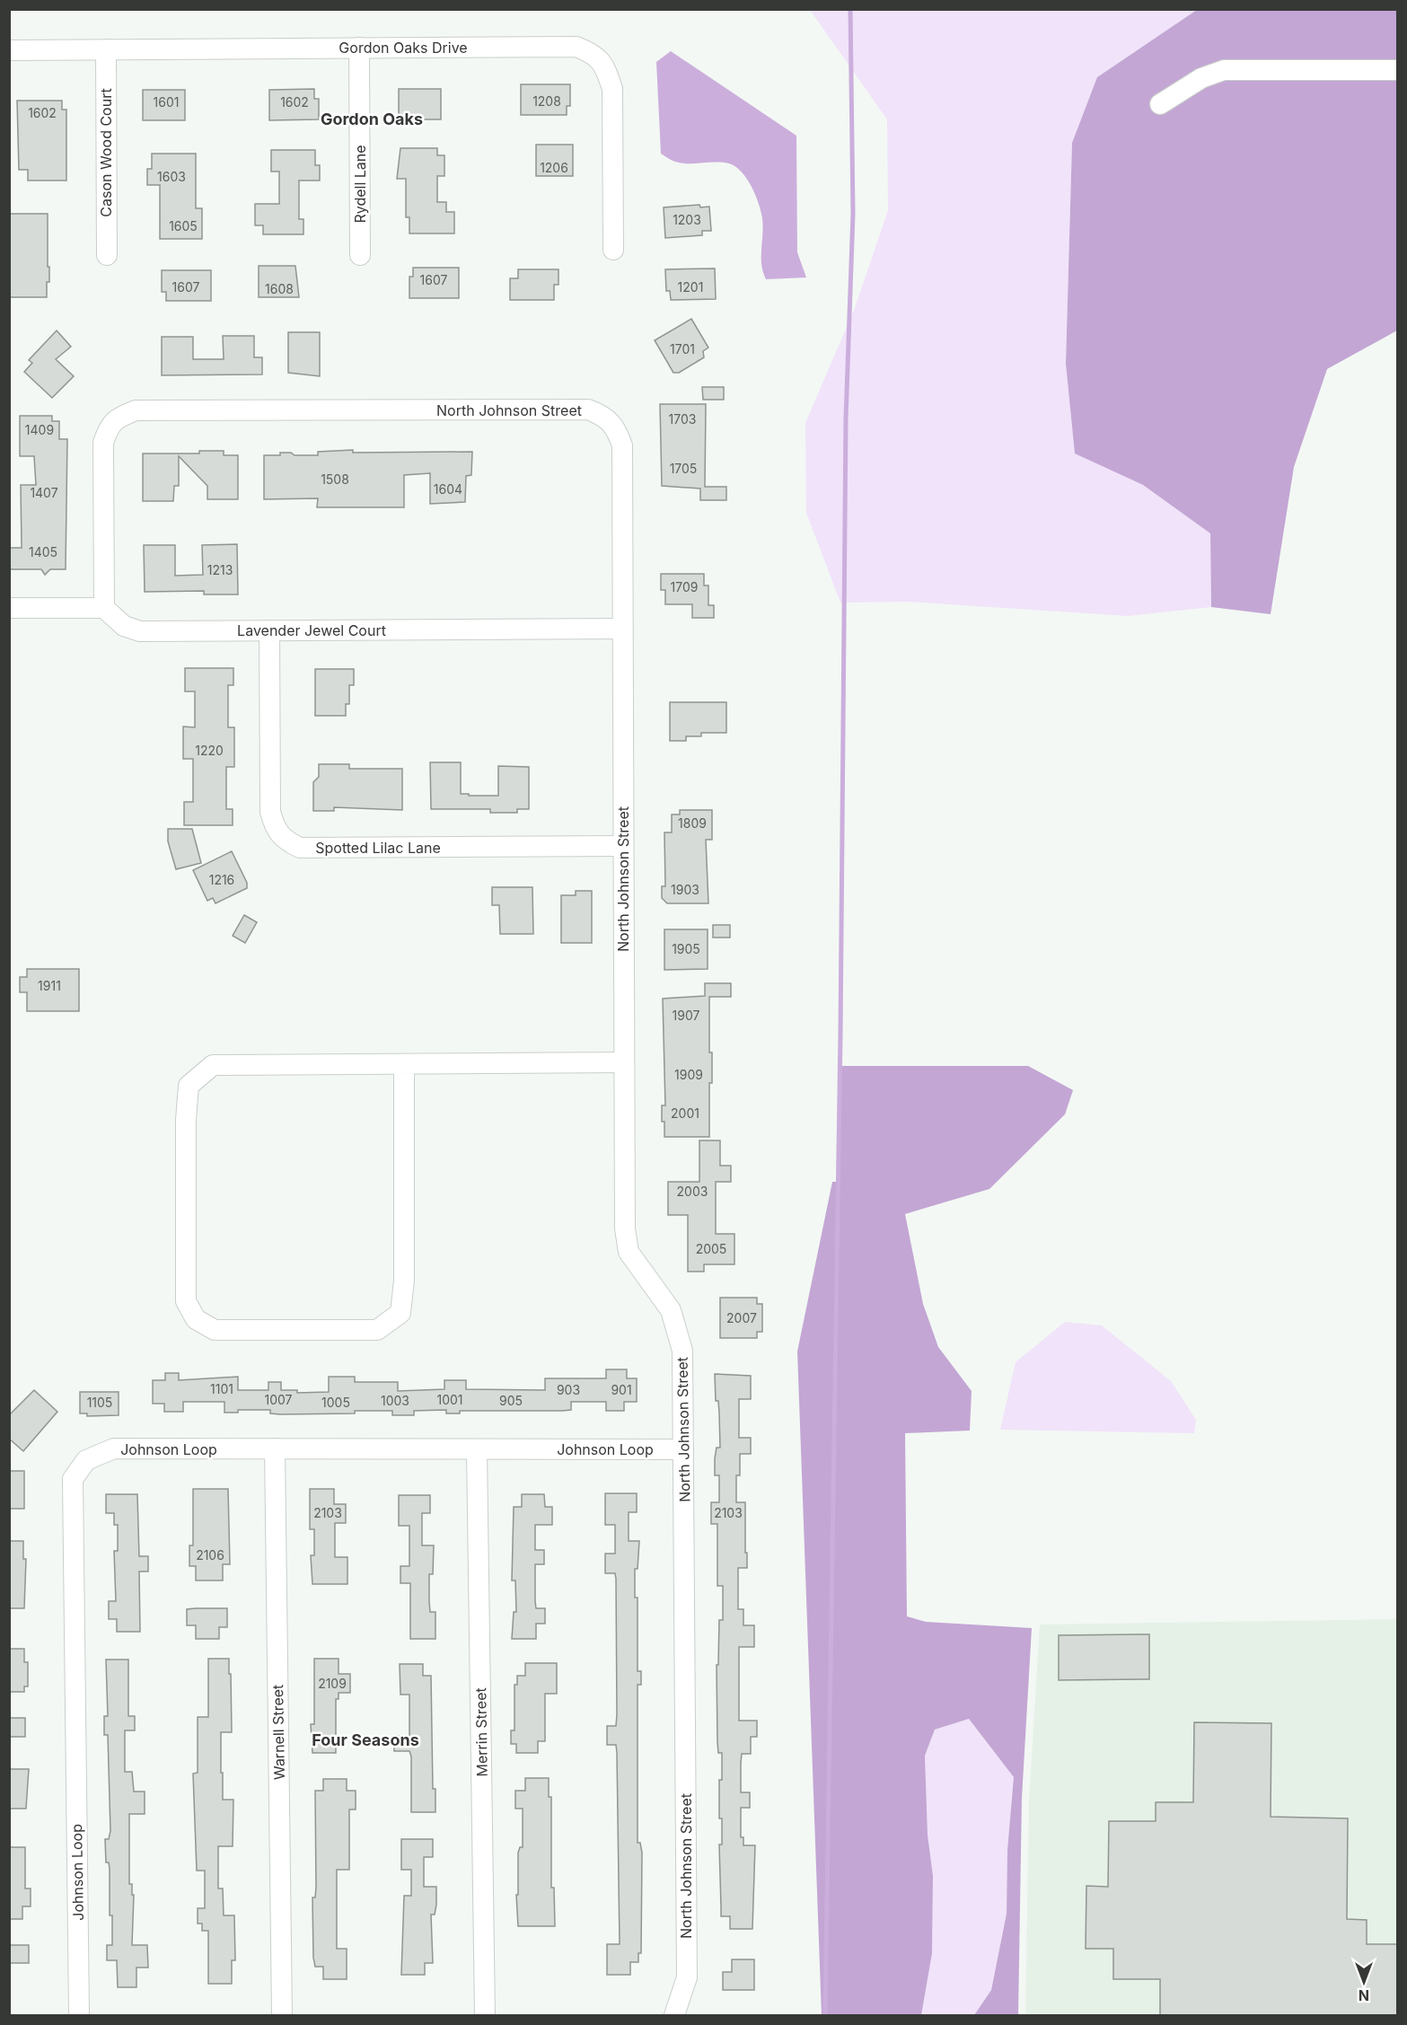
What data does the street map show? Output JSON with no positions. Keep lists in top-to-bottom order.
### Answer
{
  "streets": {
    "street": [
      "Gordon Oaks Drive",
      "Cason Wood Court",
      "Rydell Lane",
      "North Johnson Street",
      "Lavender Jewel Court",
      "Spotted Lilac Lane",
      "Johnson Loop",
      "Warnell Street",
      "Merrin Street"
    ]
  },
  "crossings": [
    ["Gordon Oaks Drive", "Cason Wood Court"],
    ["Gordon Oaks Drive", "Rydell Lane"],
    ["North Johnson Street", "Lavender Jewel Court"],
    ["North Johnson Street", "Spotted Lilac Lane"],
    ["North Johnson Street", "Johnson Loop"],
    ["Lavender Jewel Court", "Spotted Lilac Lane"],
    ["Johnson Loop", "Warnell Street"],
    ["Johnson Loop", "Merrin Street"]
  ],
  "districts": ["Gordon Oaks", "Four Seasons"],
  "house_numbers": [
    "1208",
    "1601",
    "1602",
    "1602",
    "1206",
    "1603",
    "1203",
    "1605",
    "1607",
    "1607",
    "1201",
    "1608",
    "1701",
    "1703",
    "1409",
    "1705",
    "1508",
    "1604",
    "1407",
    "1405",
    "1213",
    "1709",
    "1220",
    "1809",
    "1216",
    "1903",
    "1905",
    "1911",
    "1907",
    "1909",
    "2001",
    "2003",
    "2005",
    "2007",
    "1101",
    "903",
    "901",
    "1007",
    "1001",
    "1003",
    "905",
    "1105",
    "1005",
    "2103",
    "2103",
    "2106",
    "2109"
  ],
  "north": "bottom"
}
